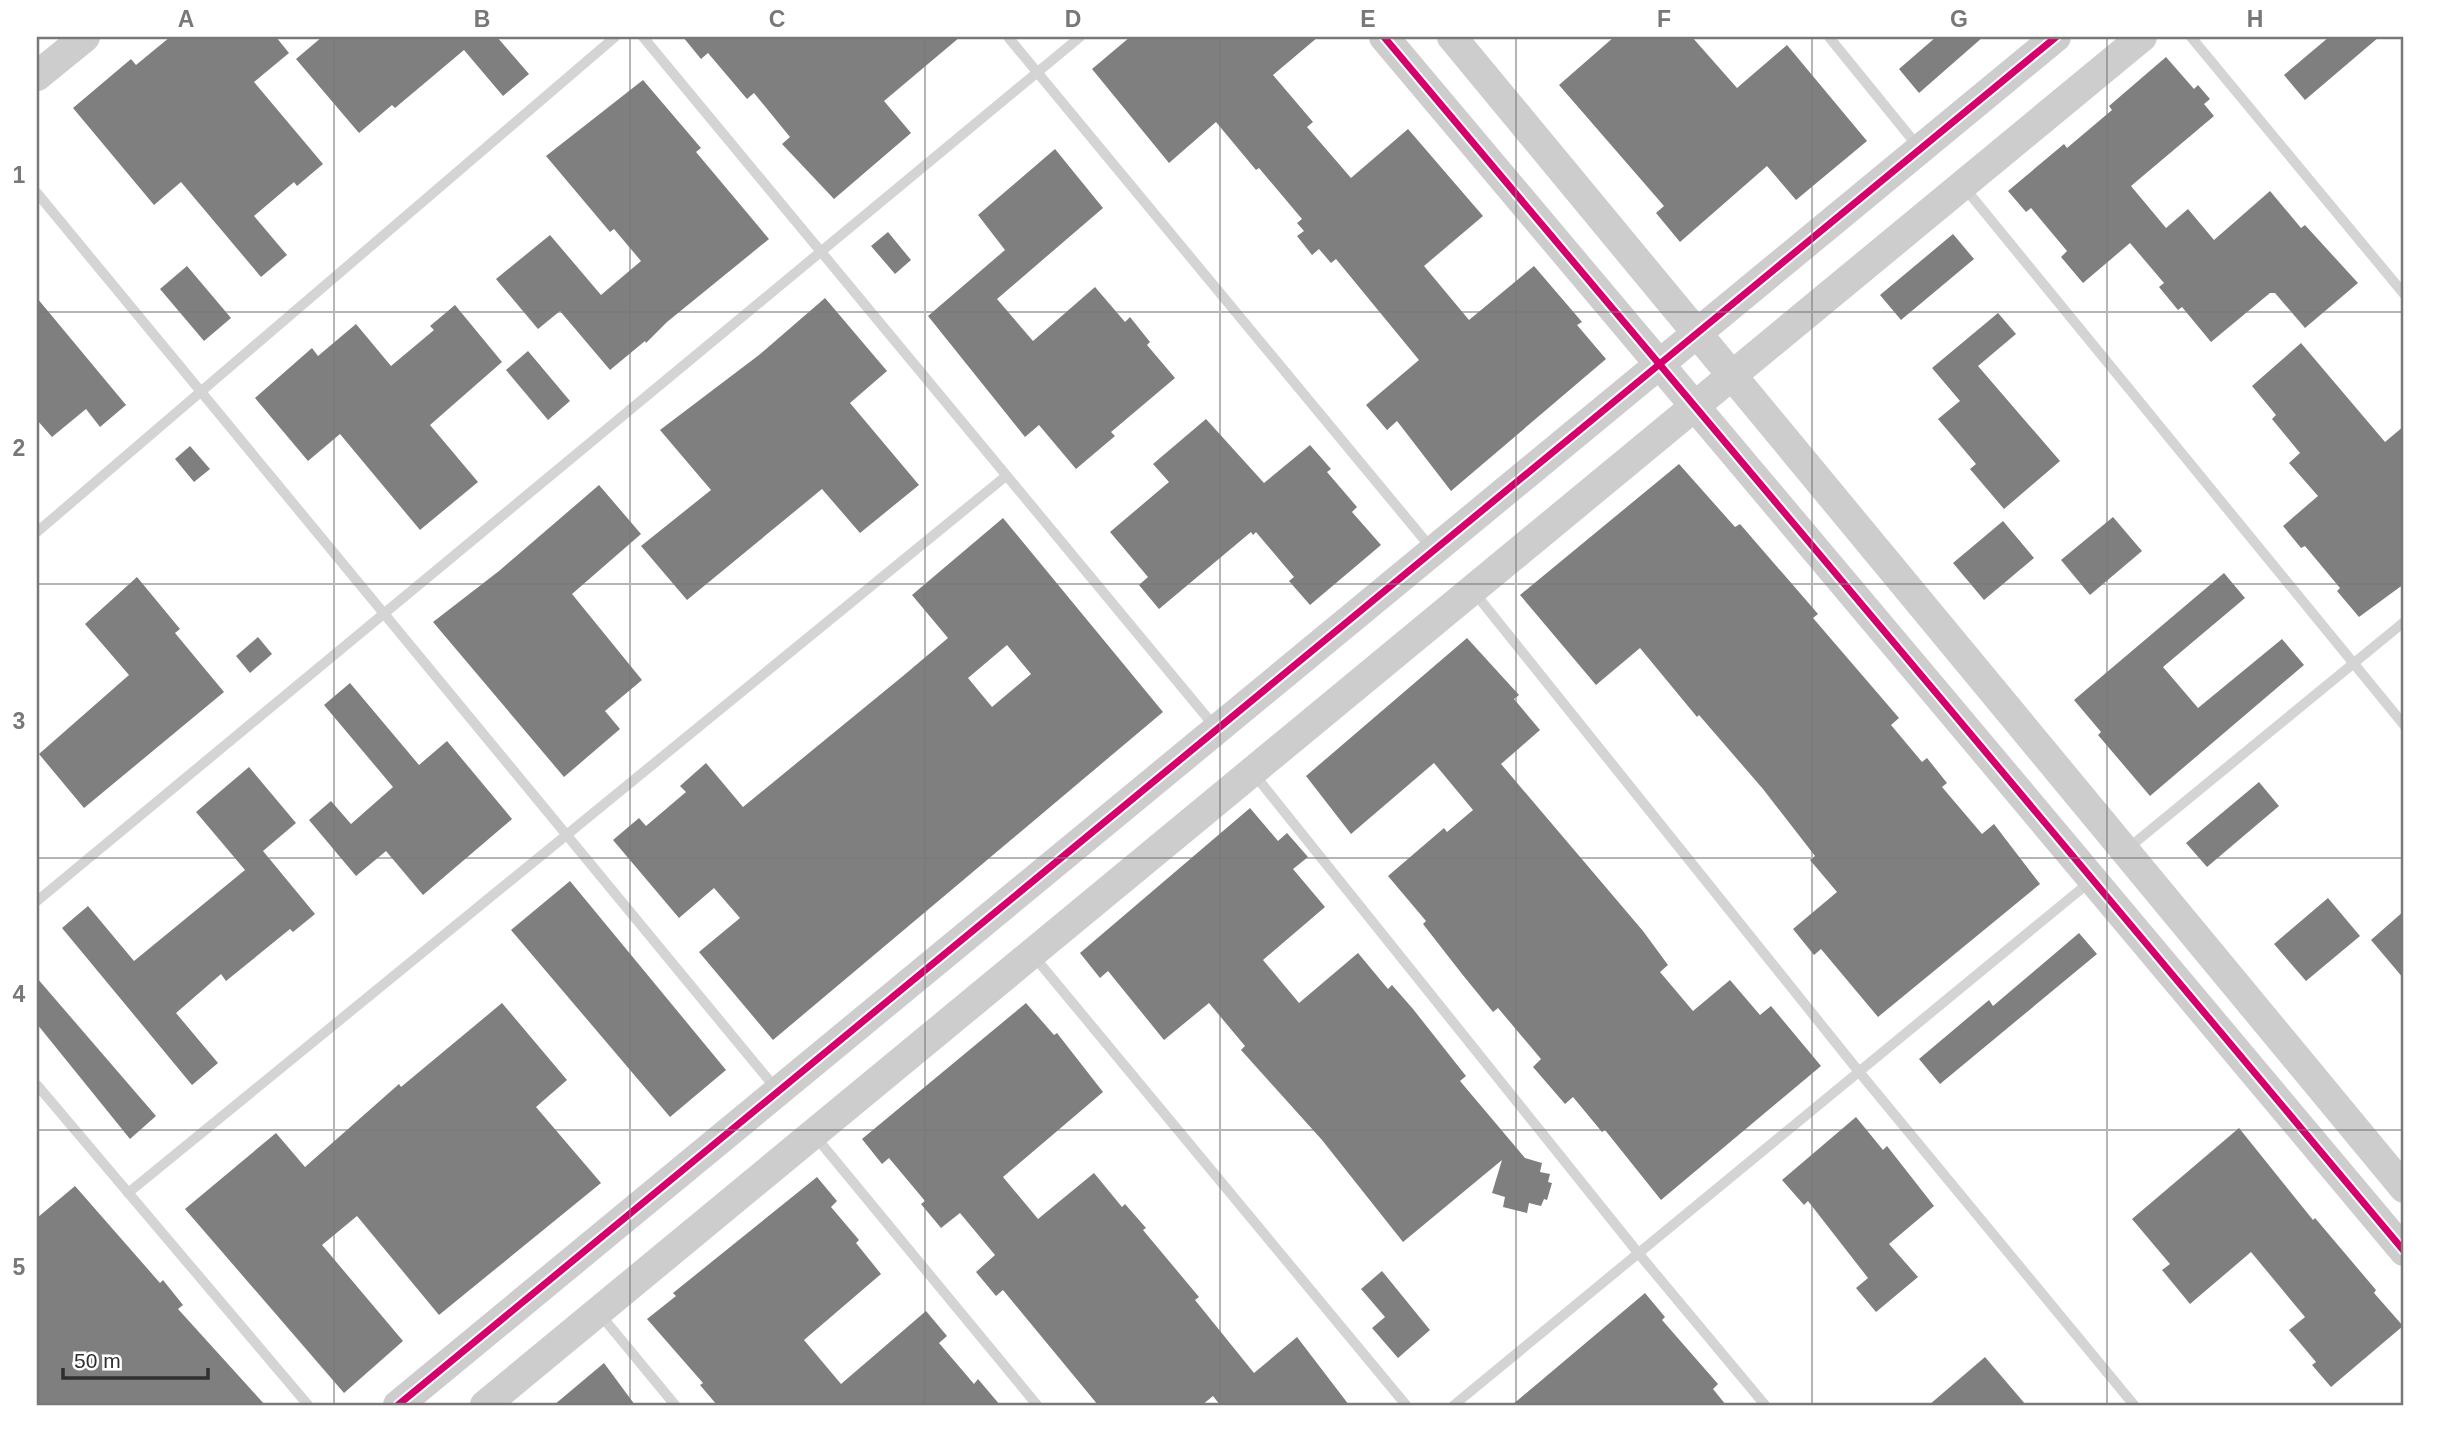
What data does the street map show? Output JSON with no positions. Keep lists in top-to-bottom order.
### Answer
{
  "scale_bar": "50 m",
  "grid": {
    "columns": [
      "A",
      "B",
      "C",
      "D",
      "E",
      "F",
      "G",
      "H"
    ],
    "rows": [
      "1",
      "2",
      "3",
      "4",
      "5"
    ]
  }
}
